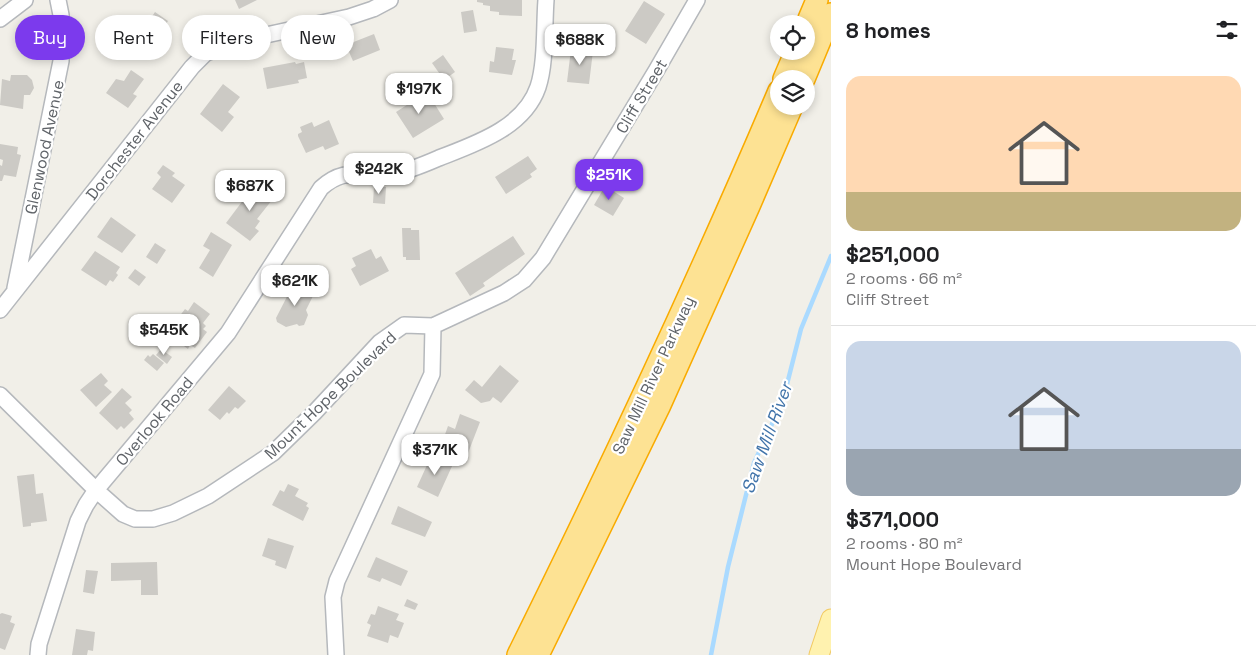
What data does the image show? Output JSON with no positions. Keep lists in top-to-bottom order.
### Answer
{
  "streets": {
    "highway": ["Saw Mill River Parkway"],
    "street": [
      "Cliff Street",
      "Dorchester Avenue",
      "Glenwood Avenue",
      "Mount Hope Boulevard",
      "Overlook Road"
    ]
  },
  "crossings": [
    ["Cliff Street", "Mount Hope Boulevard"],
    ["Dorchester Avenue", "Glenwood Avenue"],
    ["Mount Hope Boulevard", "Overlook Road"]
  ],
  "water": ["Saw Mill River"],
  "page": {
    "heading": "8 homes",
    "chip": [
      "Buy",
      "Rent",
      "Filters",
      "New"
    ],
    "price": [
      "$688K",
      "$197K",
      "$242K",
      "$251K",
      "$687K",
      "$621K",
      "$545K",
      "$371K"
    ],
    "list": [
      {
        "name": "$251,000",
        "note": "2 rooms · 66 m² · Cliff Street"
      },
      {
        "name": "$371,000",
        "note": "2 rooms · 80 m² · Mount Hope Boulevard"
      }
    ]
  }
}
